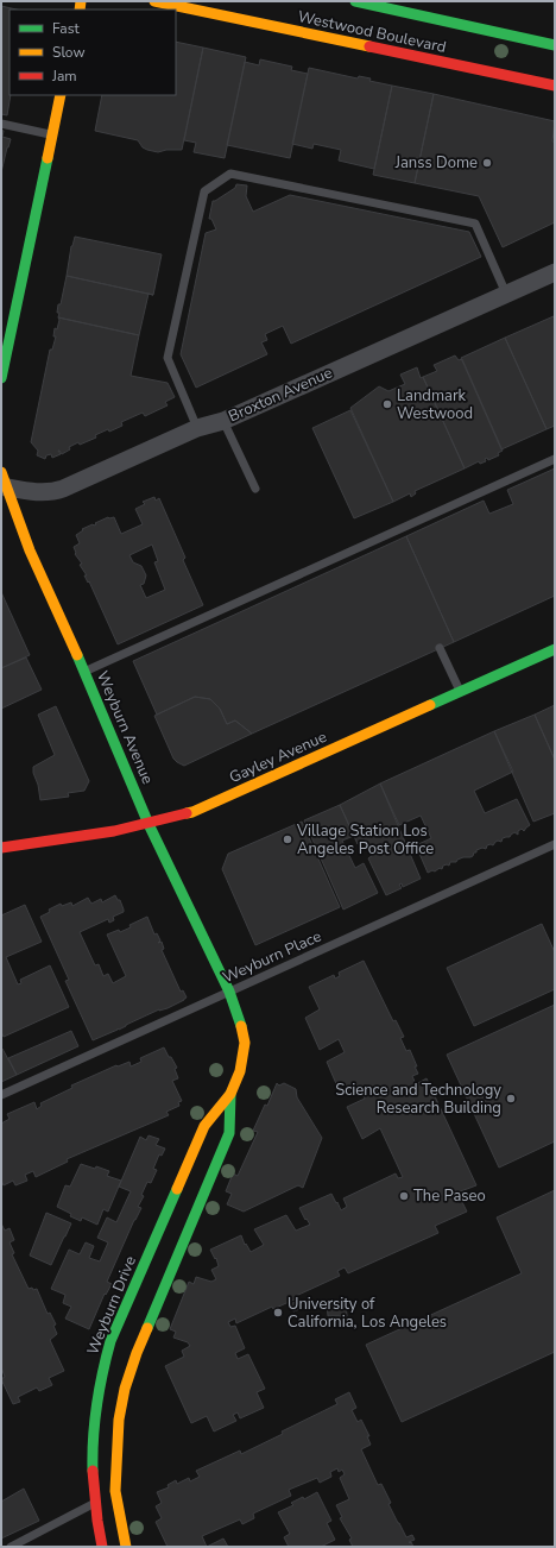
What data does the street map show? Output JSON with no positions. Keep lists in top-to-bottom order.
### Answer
{
  "streets": {
    "street": [
      "Westwood Boulevard",
      "Broxton Avenue",
      "Weyburn Avenue",
      "Gayley Avenue",
      "Weyburn Drive"
    ],
    "lane": ["Weyburn Place"]
  },
  "crossings": [
    ["Broxton Avenue", "Weyburn Avenue"],
    ["Weyburn Avenue", "Gayley Avenue"],
    ["Weyburn Avenue", "Weyburn Place"],
    ["Weyburn Avenue", "Weyburn Drive"],
    ["Weyburn Place", "Weyburn Drive"]
  ],
  "places": [
    "Janss Dome",
    "Landmark Westwood",
    "Village Station Los Angeles Post Office",
    "Science and Technology Research Building",
    "The Paseo",
    "University of California, Los Angeles"
  ],
  "legend": ["Fast", "Slow", "Jam"]
}
